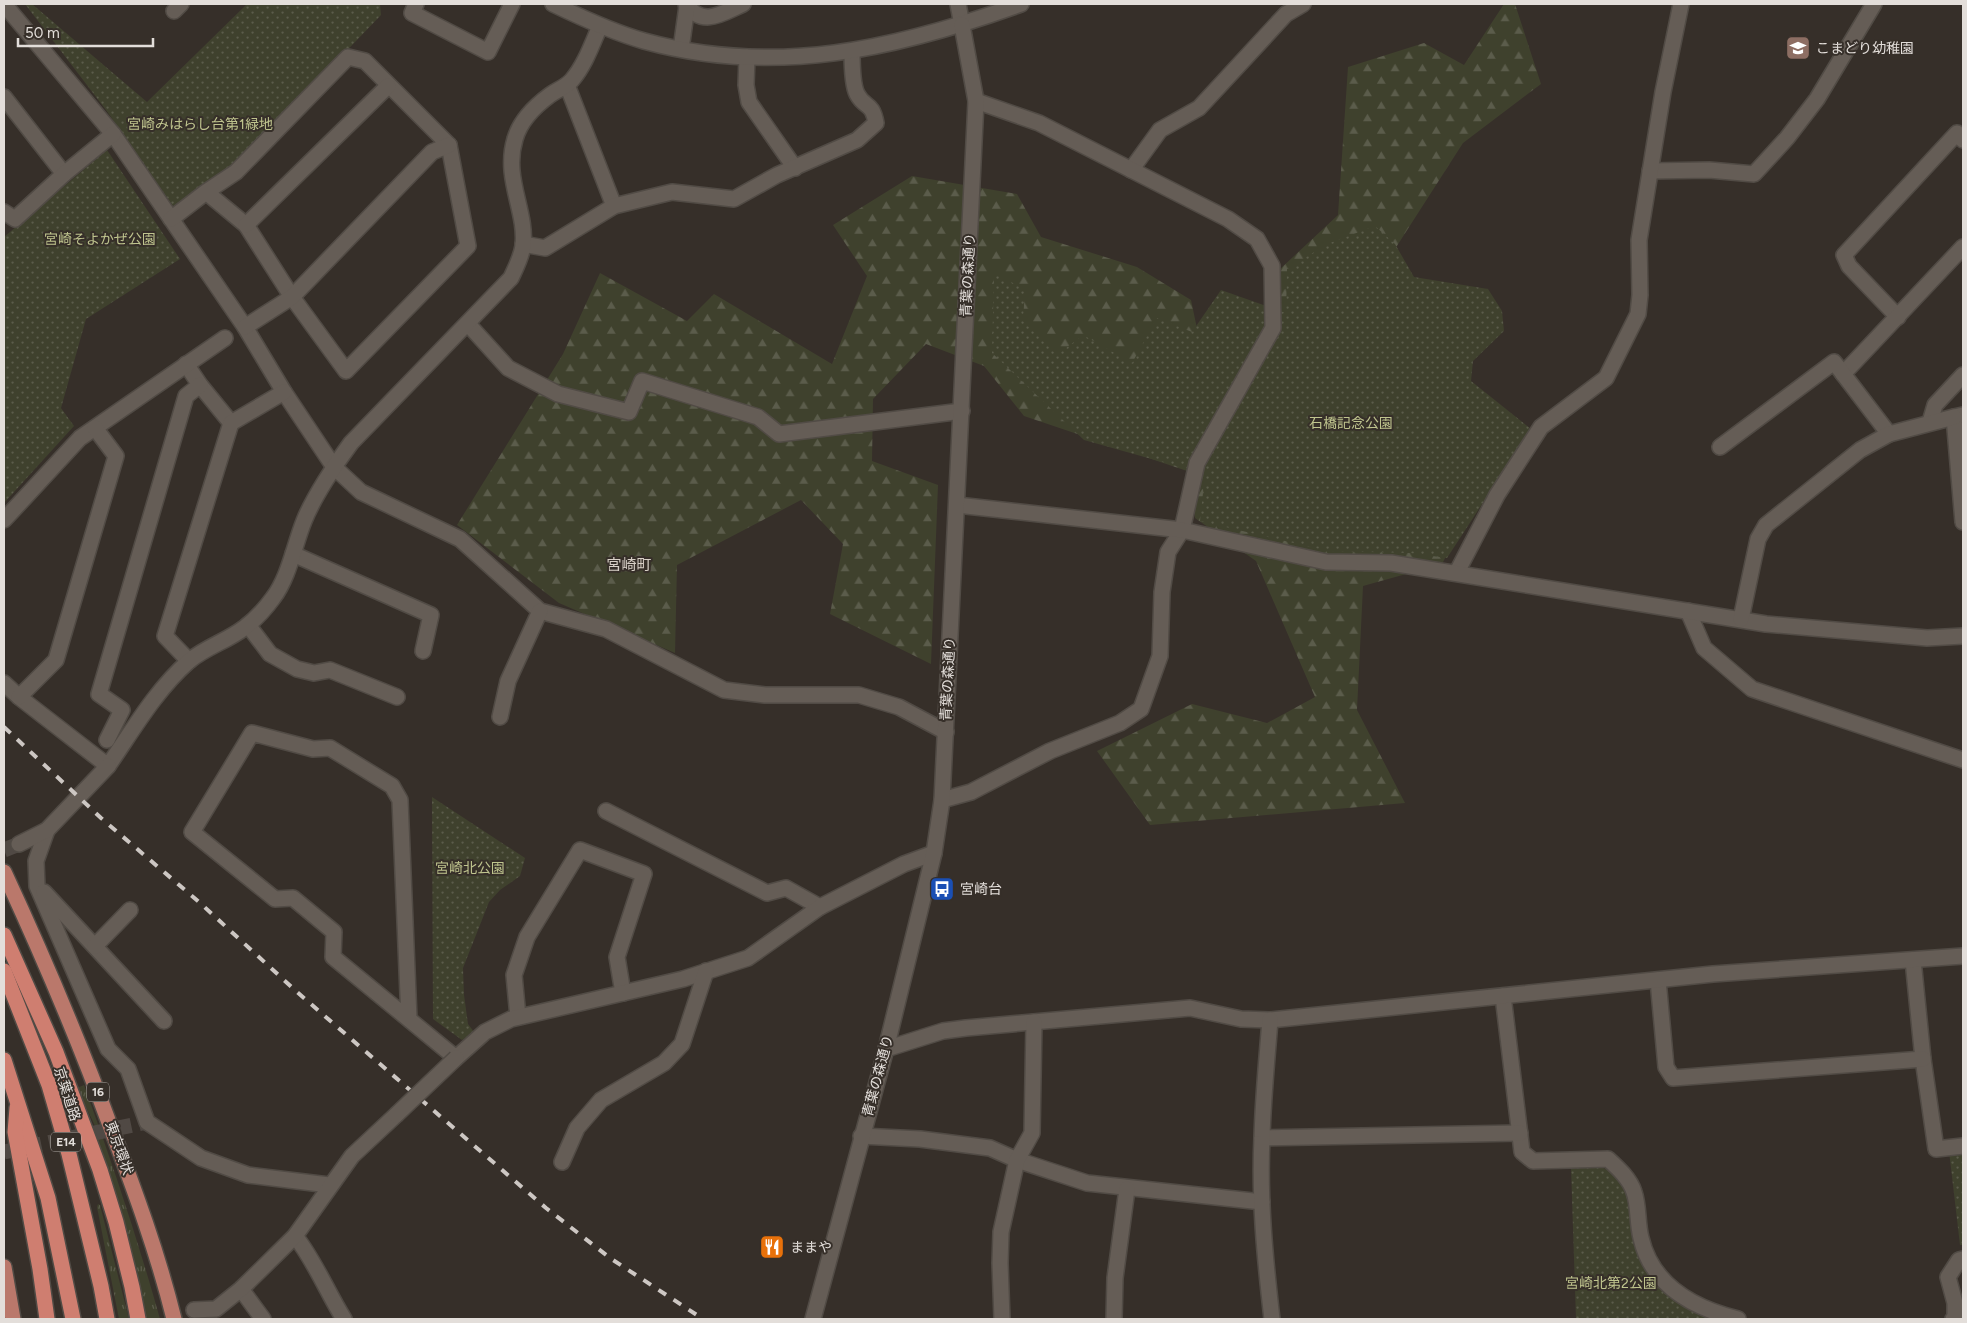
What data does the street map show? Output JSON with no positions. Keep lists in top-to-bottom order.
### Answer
{
  "streets": {
    "highway": [
      "16",
      "京葉道路",
      "E14",
      "東京環状"
    ],
    "street": ["青葉の森通り"]
  },
  "districts": ["宮崎町"],
  "parks": [
    "宮崎みはらし台第1緑地",
    "宮崎そよかぜ公園",
    "石橋記念公園",
    "宮崎北公園",
    "宮崎北第2公園"
  ],
  "places": {
    "school or university": ["こまどり幼稚園"],
    "bus stop": ["宮崎台"],
    "restaurant": ["ままや"]
  },
  "scale_bar": "50 m"
}
